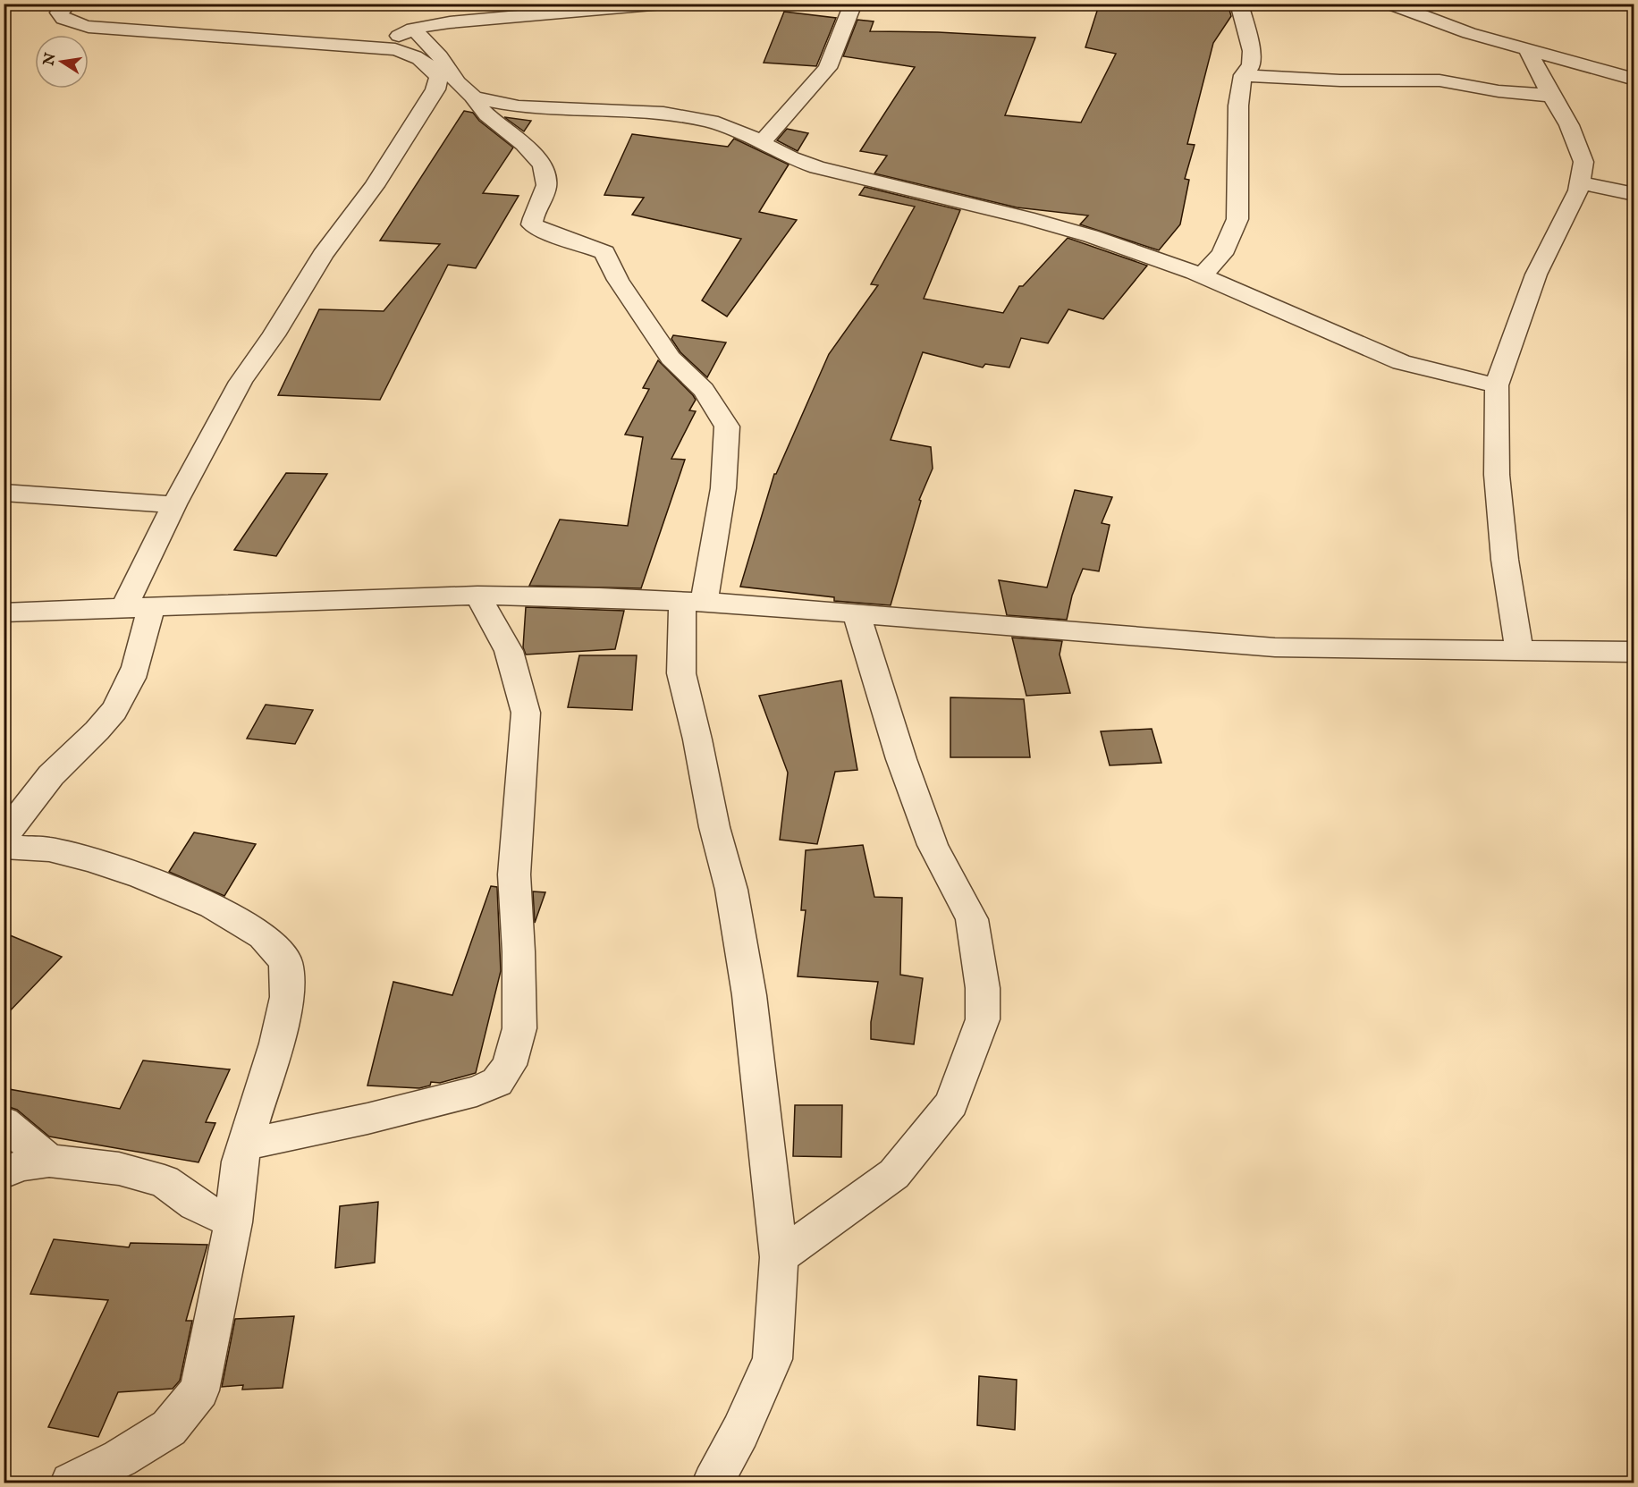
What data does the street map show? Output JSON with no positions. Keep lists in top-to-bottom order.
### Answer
{
  "north": "left"
}
